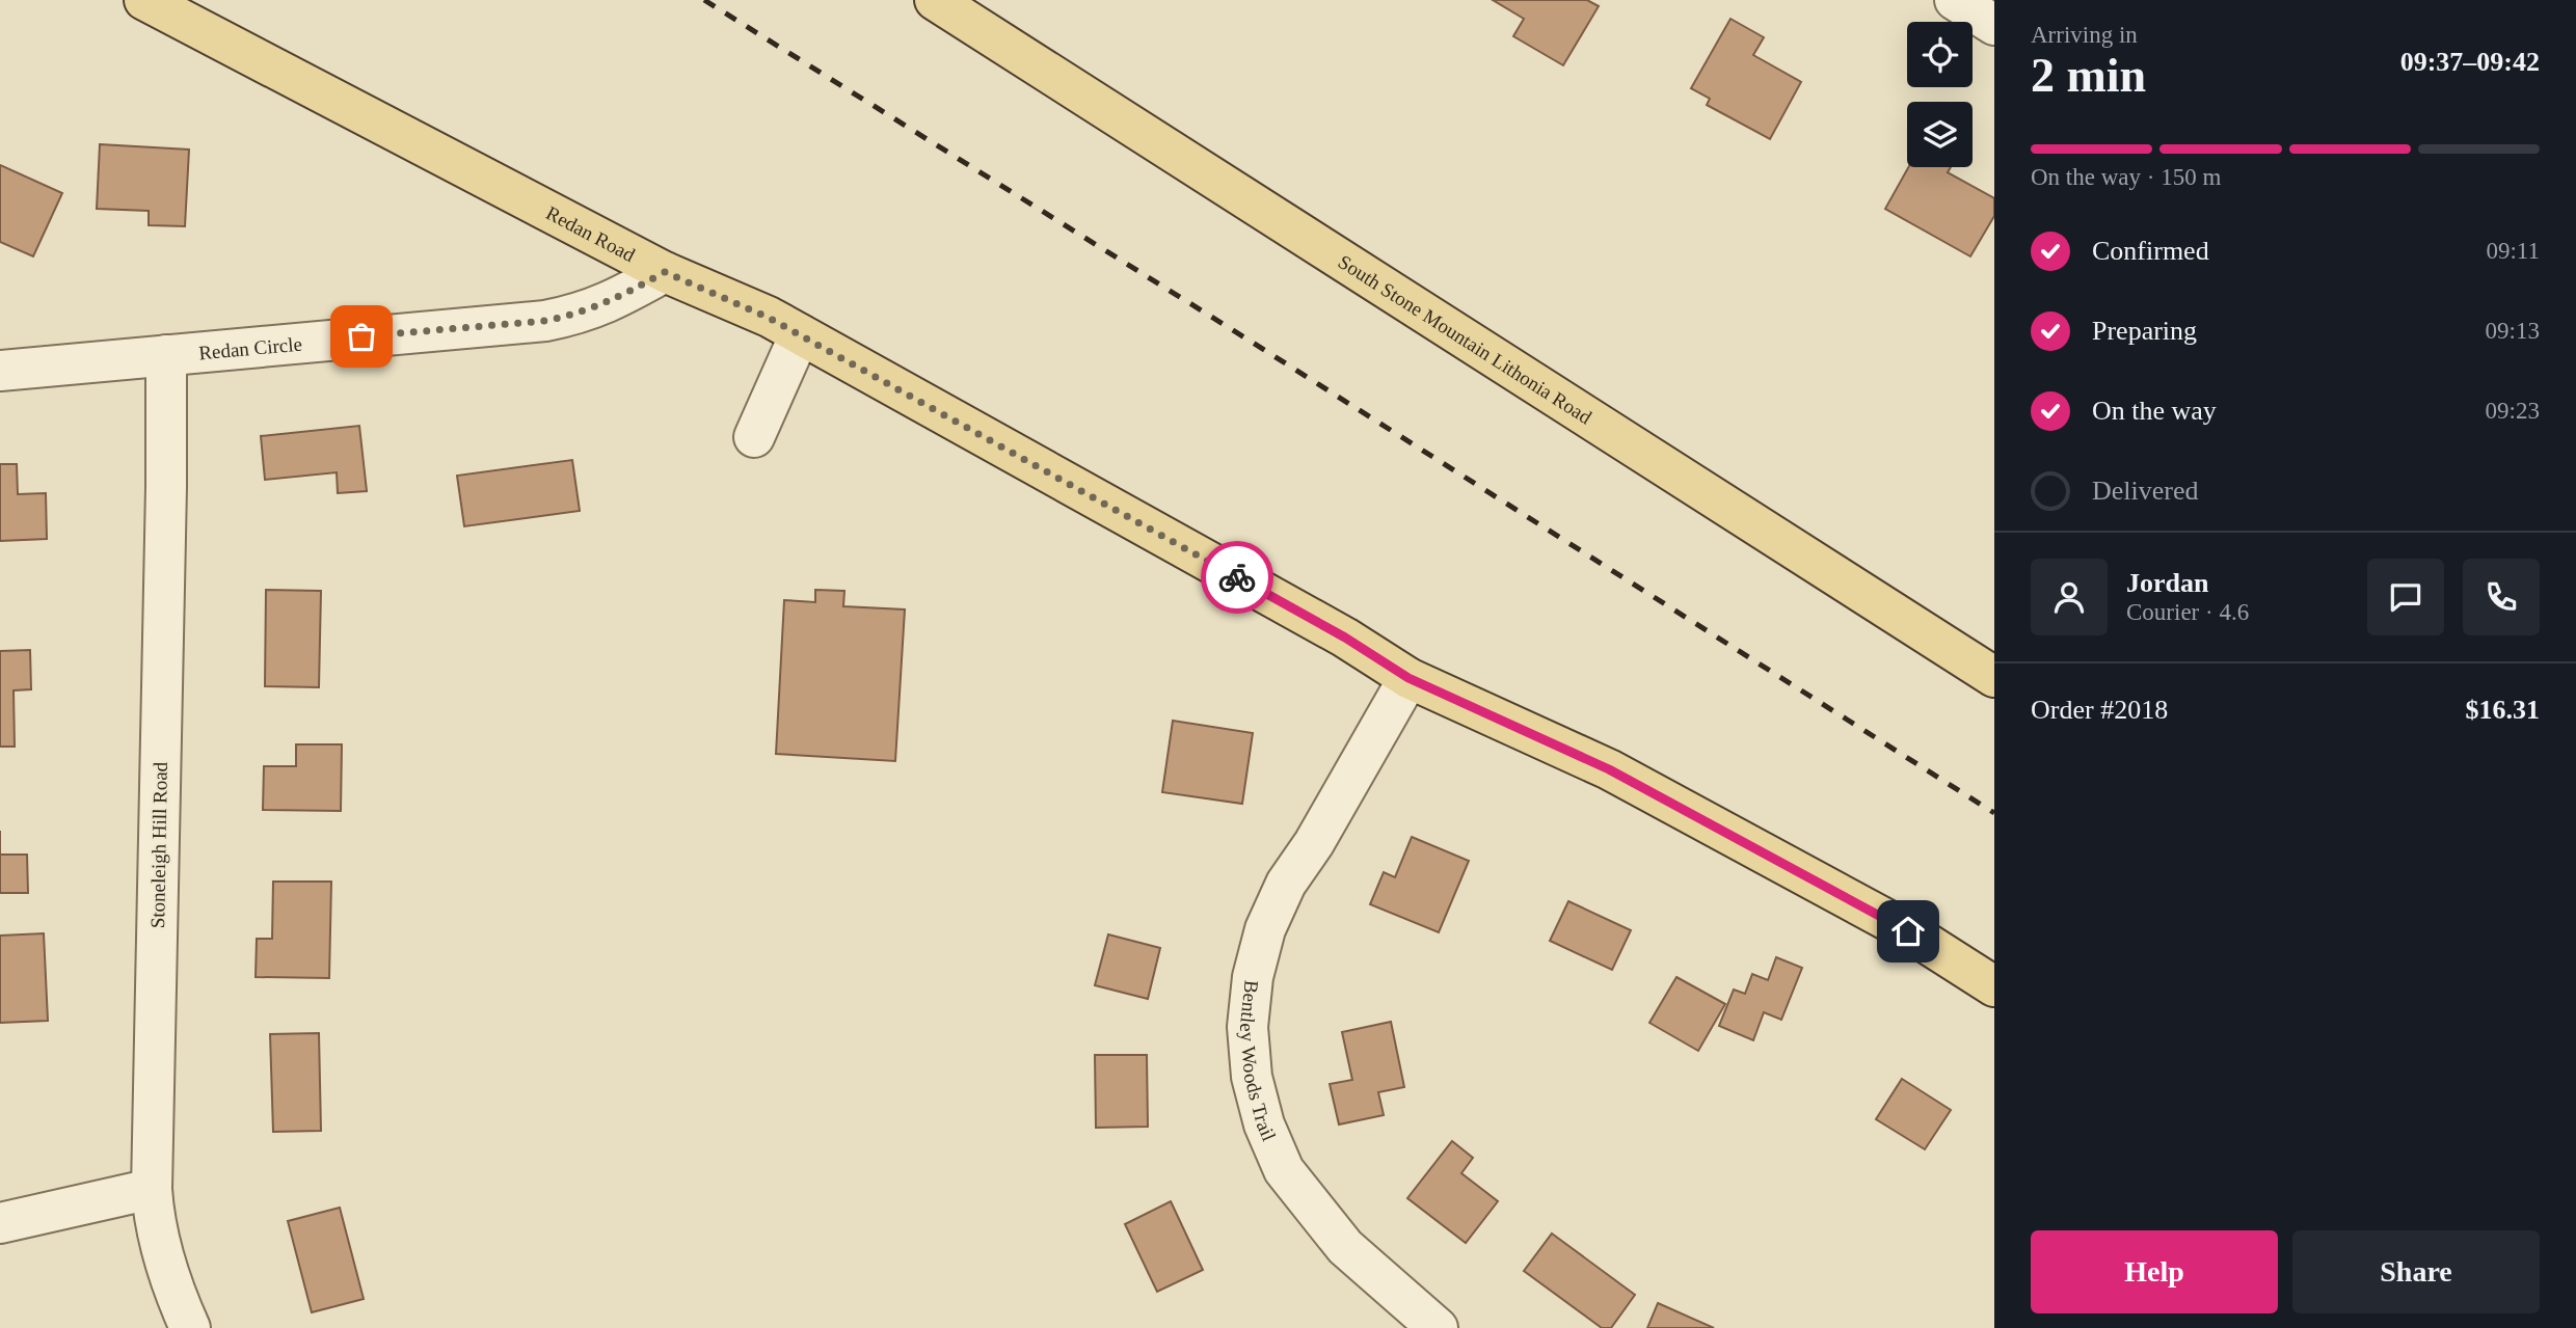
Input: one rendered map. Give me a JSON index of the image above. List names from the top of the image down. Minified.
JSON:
{"streets":{"main road":["Redan Road","South Stone Mountain Lithonia Road"],"street":["Redan Circle","Stoneleigh Hill Road","Bentley Woods Trail"]},"crossings":[["Redan Road","Redan Circle"],["Redan Road","Bentley Woods Trail"],["Redan Circle","Stoneleigh Hill Road"]],"page":{"heading":["2 min","Arriving in","09:37–09:42"],"panel":["Jordan","Courier · 4.6","Order #2018","$16.31"],"bar":"On the way · 150 m","list":[["Confirmed","09:11"],["Preparing","09:13"],["On the way","09:23"],"Delivered"],"buttons":["Help","Share"]}}
